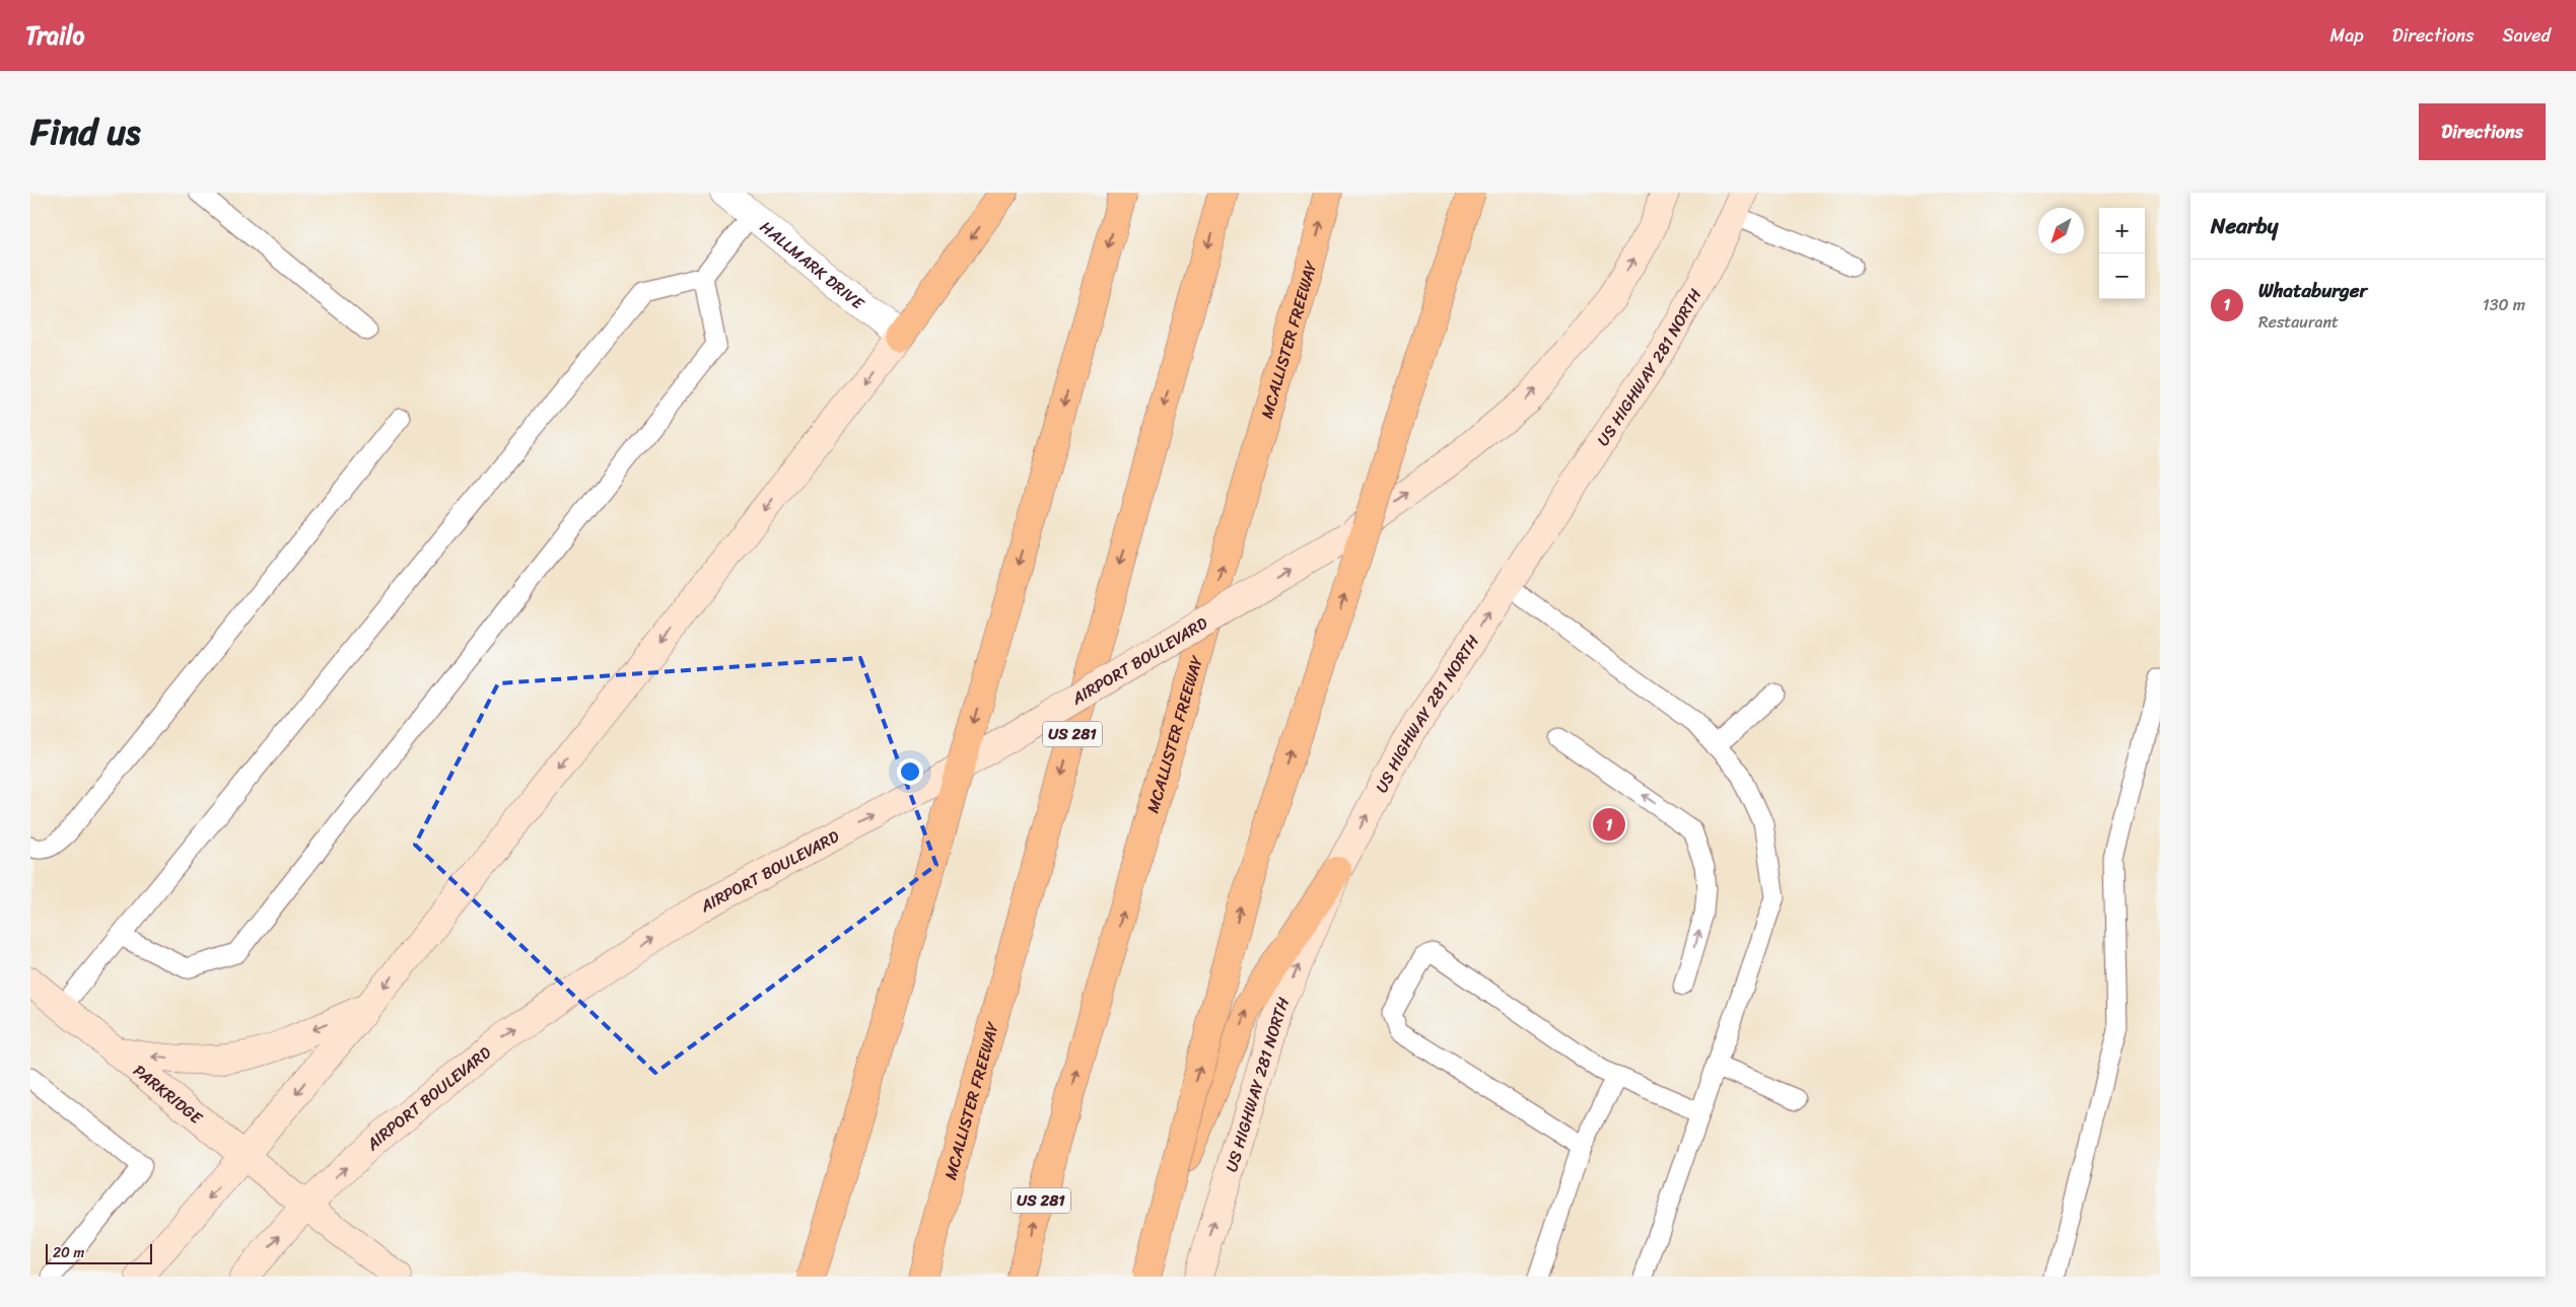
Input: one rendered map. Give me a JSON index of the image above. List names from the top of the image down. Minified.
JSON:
{"streets":{"highway":["MCALLISTER FREEWAY","US 281"],"main road":["US HIGHWAY 281 NORTH","AIRPORT BOULEVARD","PARKRIDGE"],"street":["HALLMARK DRIVE"]},"crossings":[["AIRPORT BOULEVARD","PARKRIDGE"]],"one_way":["US HIGHWAY 281 NORTH"],"scale_bar":"20 m","north":"bottom left","page":{"header":"Trailo","nav":["Map","Directions","Saved"],"title":"Find us","buttons":"Directions","heading":"Nearby","map_buttons":["+","−"],"list":[{"mark":"1","name":"Whataburger","note":"Restaurant","value":"130 m"}],"pins":"1","scale":"20 m"}}
